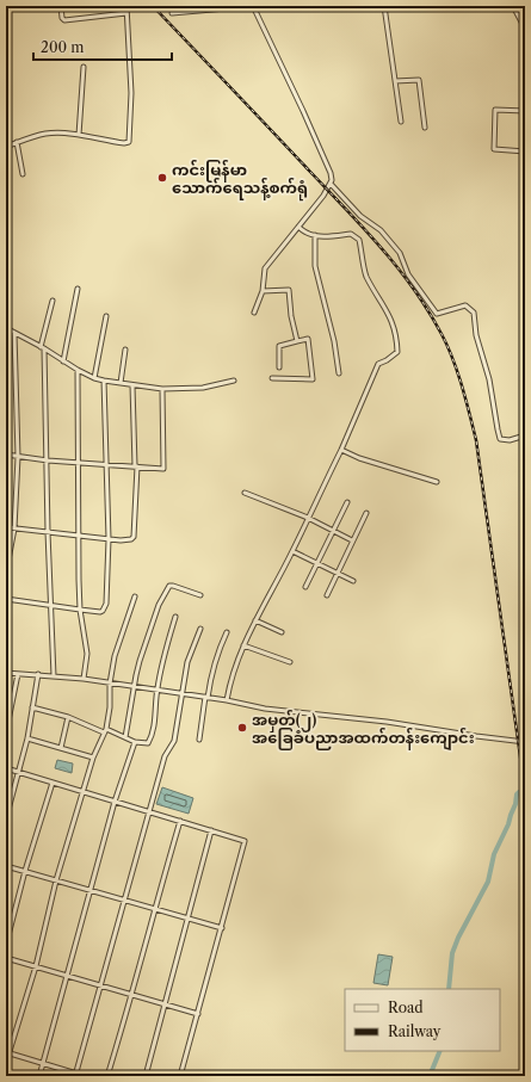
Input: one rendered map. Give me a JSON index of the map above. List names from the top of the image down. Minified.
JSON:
{"places":["ကင်းမြန်မာ သောက်ရေသန့်စက်ရုံ","အမှတ်(၂) အခြေခံပညာအထက်တန်းကျောင်း"],"legend":["Road","Railway"],"scale_bar":"200 m"}
